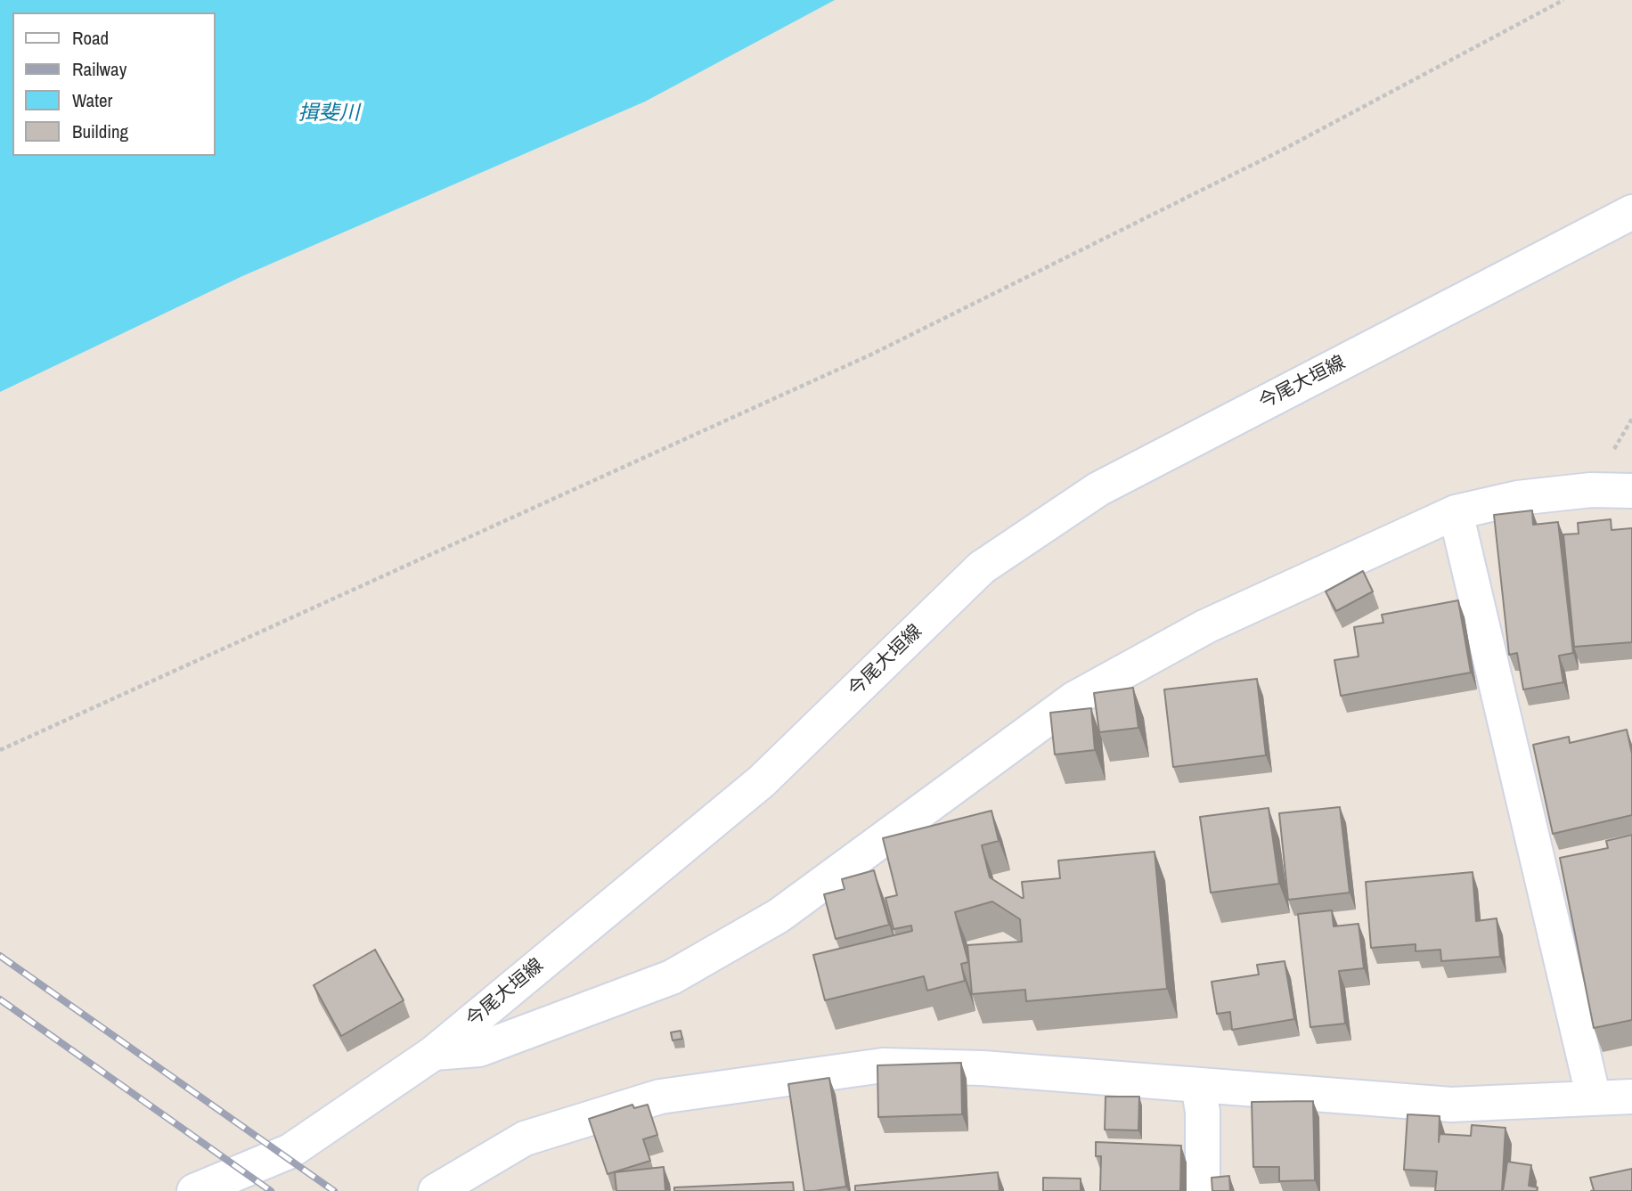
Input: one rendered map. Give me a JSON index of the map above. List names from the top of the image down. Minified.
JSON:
{"streets":{"street":["今尾大垣線"]},"water":["揖斐川"],"legend":["Road","Railway","Water","Building"]}
